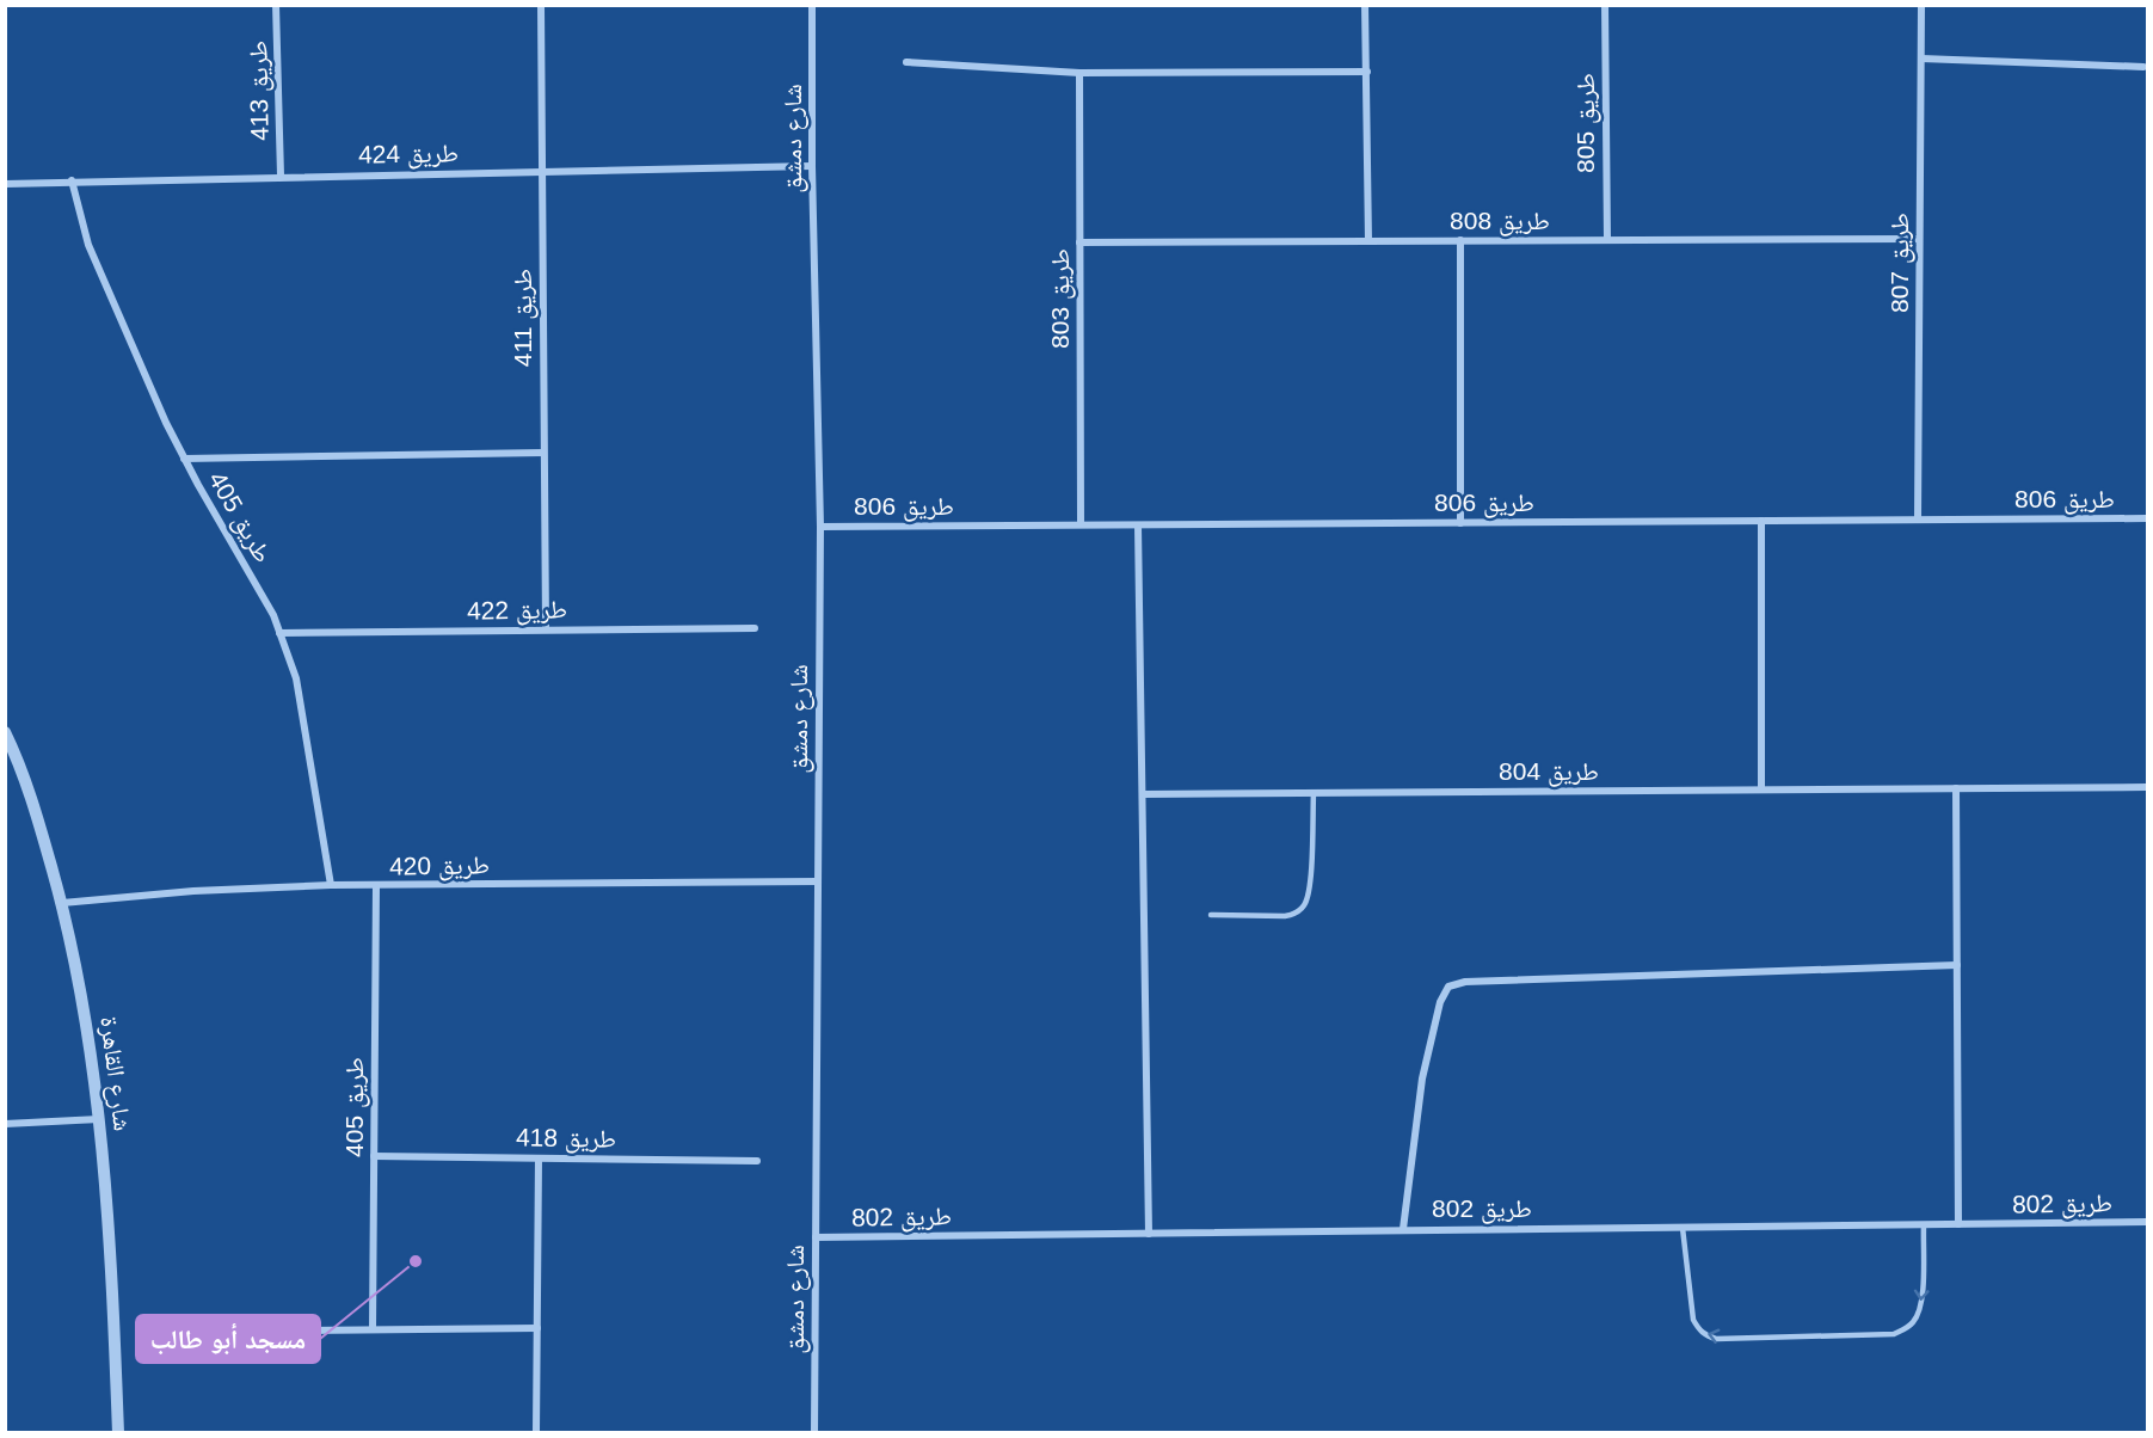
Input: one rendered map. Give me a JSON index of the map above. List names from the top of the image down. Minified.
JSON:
{"streets":{"street":["طريق 413","طريق 805","شارع دمشق","طريق 424","طريق 808","طريق 807","طريق 803","طريق 411","طريق 806","طريق 405","طريق 422","طريق 804","طريق 420","شارع القاهرة","طريق 418","طريق 802"]},"crossings":[["طريق 413","طريق 424"],["طريق 805","طريق 808"],["شارع دمشق","طريق 424"],["شارع دمشق","طريق 806"],["شارع دمشق","طريق 420"],["شارع دمشق","طريق 802"],["طريق 424","طريق 411"],["طريق 424","طريق 405"],["طريق 808","طريق 807"],["طريق 808","طريق 803"],["طريق 807","طريق 806"],["طريق 803","طريق 806"],["طريق 411","طريق 422"],["طريق 405","طريق 422"],["طريق 405","طريق 420"],["طريق 405","طريق 418"],["طريق 420","شارع القاهرة"]],"places":["مسجد أبو طالب"]}
